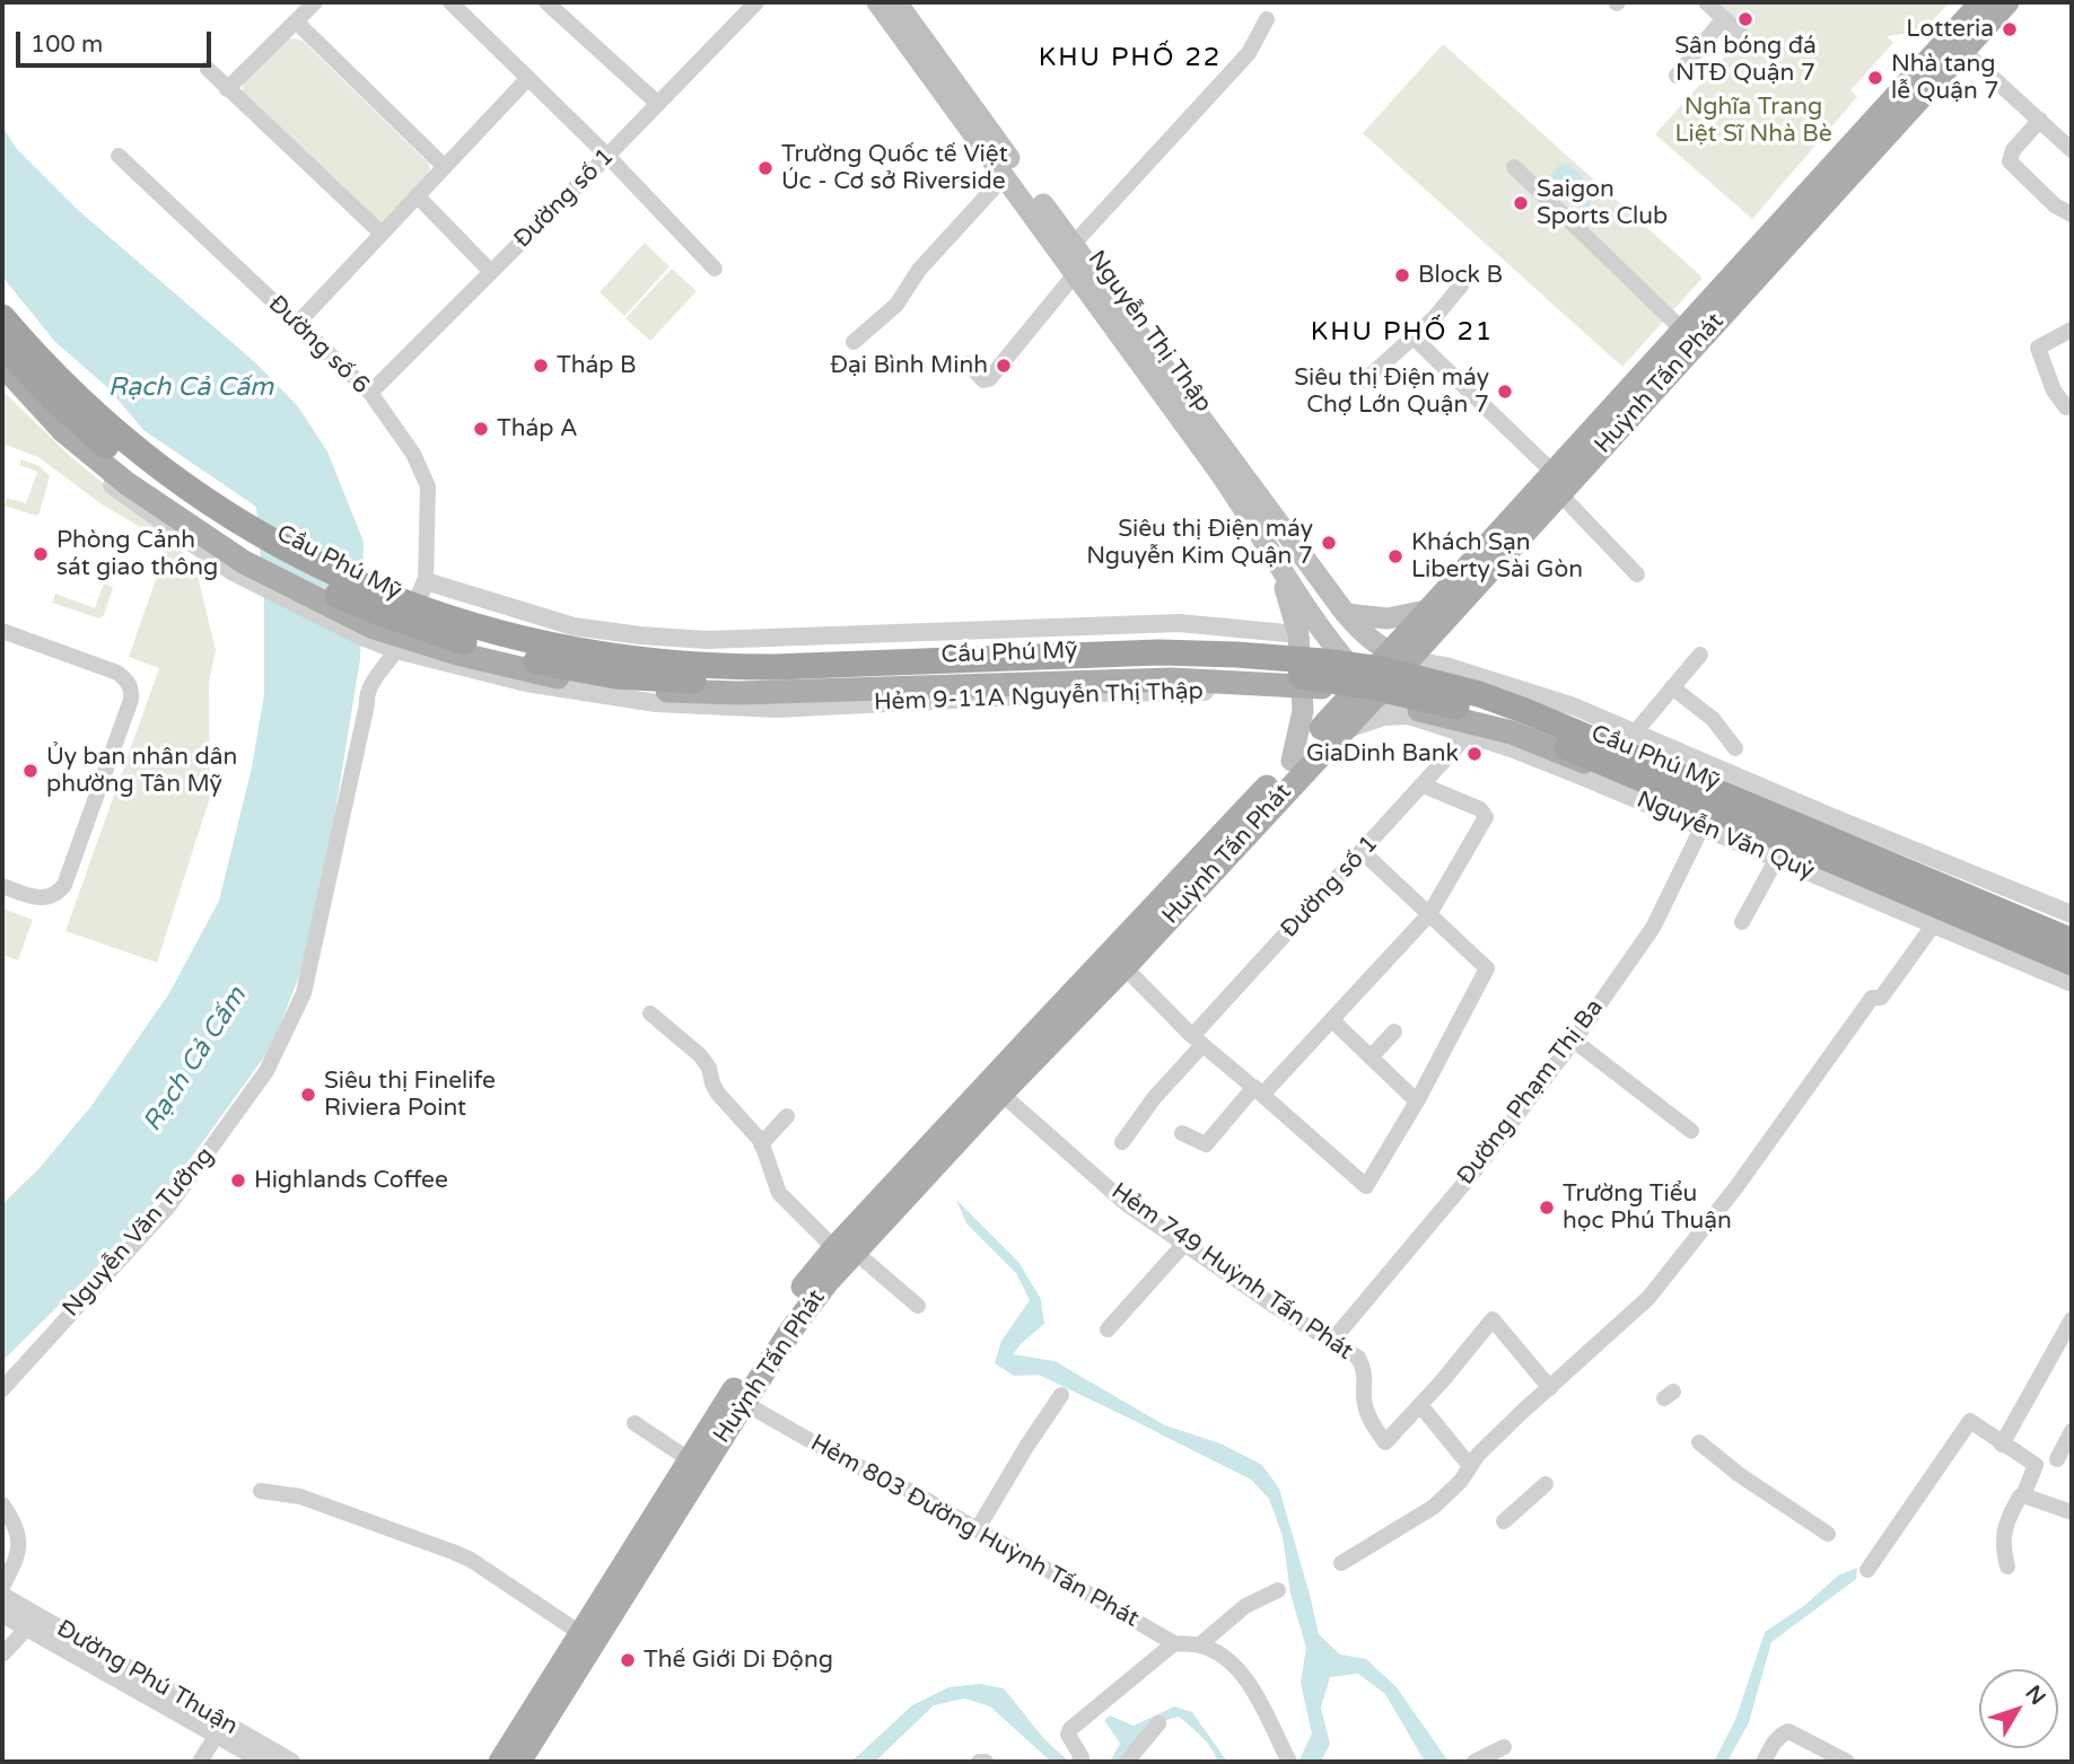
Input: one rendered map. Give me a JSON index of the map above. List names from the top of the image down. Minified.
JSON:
{"streets":{"highway":["Cầu Phú Mỹ"],"main road":["Nguyễn Thị Thập","Huỳnh Tấn Phát"],"street":["Đường số 1","Đường số 6","Hẻm 9-11A Nguyễn Thị Thập","Nguyễn Văn Quỳ","Đường Phạm Thị Ba","Nguyễn Văn Tưởng","Hẻm 749 Huỳnh Tấn Phát","Hẻm 803 Đường Huỳnh Tấn Phát","Đường Phú Thuận"]},"crossings":[["Đường số 1","Đường số 6"],["Đường số 1","Nguyễn Văn Quỳ"],["Nguyễn Thị Thập","Huỳnh Tấn Phát"],["Nguyễn Thị Thập","Nguyễn Văn Quỳ"],["Huỳnh Tấn Phát","Nguyễn Văn Quỳ"],["Huỳnh Tấn Phát","Hẻm 749 Huỳnh Tấn Phát"],["Huỳnh Tấn Phát","Hẻm 803 Đường Huỳnh Tấn Phát"],["Hẻm 9-11A Nguyễn Thị Thập","Nguyễn Văn Tưởng"],["Nguyễn Văn Quỳ","Đường Phạm Thị Ba"],["Đường Phạm Thị Ba","Hẻm 749 Huỳnh Tấn Phát"]],"districts":["KHU PHỐ 22","KHU PHỐ 21"],"water":["Rạch Cả Cấm"],"parks":["Nghĩa Trang Liệt Sĩ Nhà Bè"],"places":["Sân bóng đá NTĐ Quận 7","Lotteria","Nhà tang lễ Quận 7","Trường Quốc tế Việt Úc - Cơ sở Riverside","Saigon Sports Club","Block B","Tháp B","Đại Bình Minh","Siêu thị Điện máy Chợ Lớn Quận 7","Tháp A","Siêu thị Điện máy Nguyễn Kim Quận 7","Phòng Cảnh sát giao thông","Khách Sạn Liberty Sài Gòn","GiaDinh Bank","Ủy ban nhân dân phường Tân Mỹ","Siêu thị Finelife Riviera Point","Highlands Coffee","Trường Tiểu học Phú Thuận","Thế Giới Di Động"],"scale_bar":"100 m","north":"top right"}
